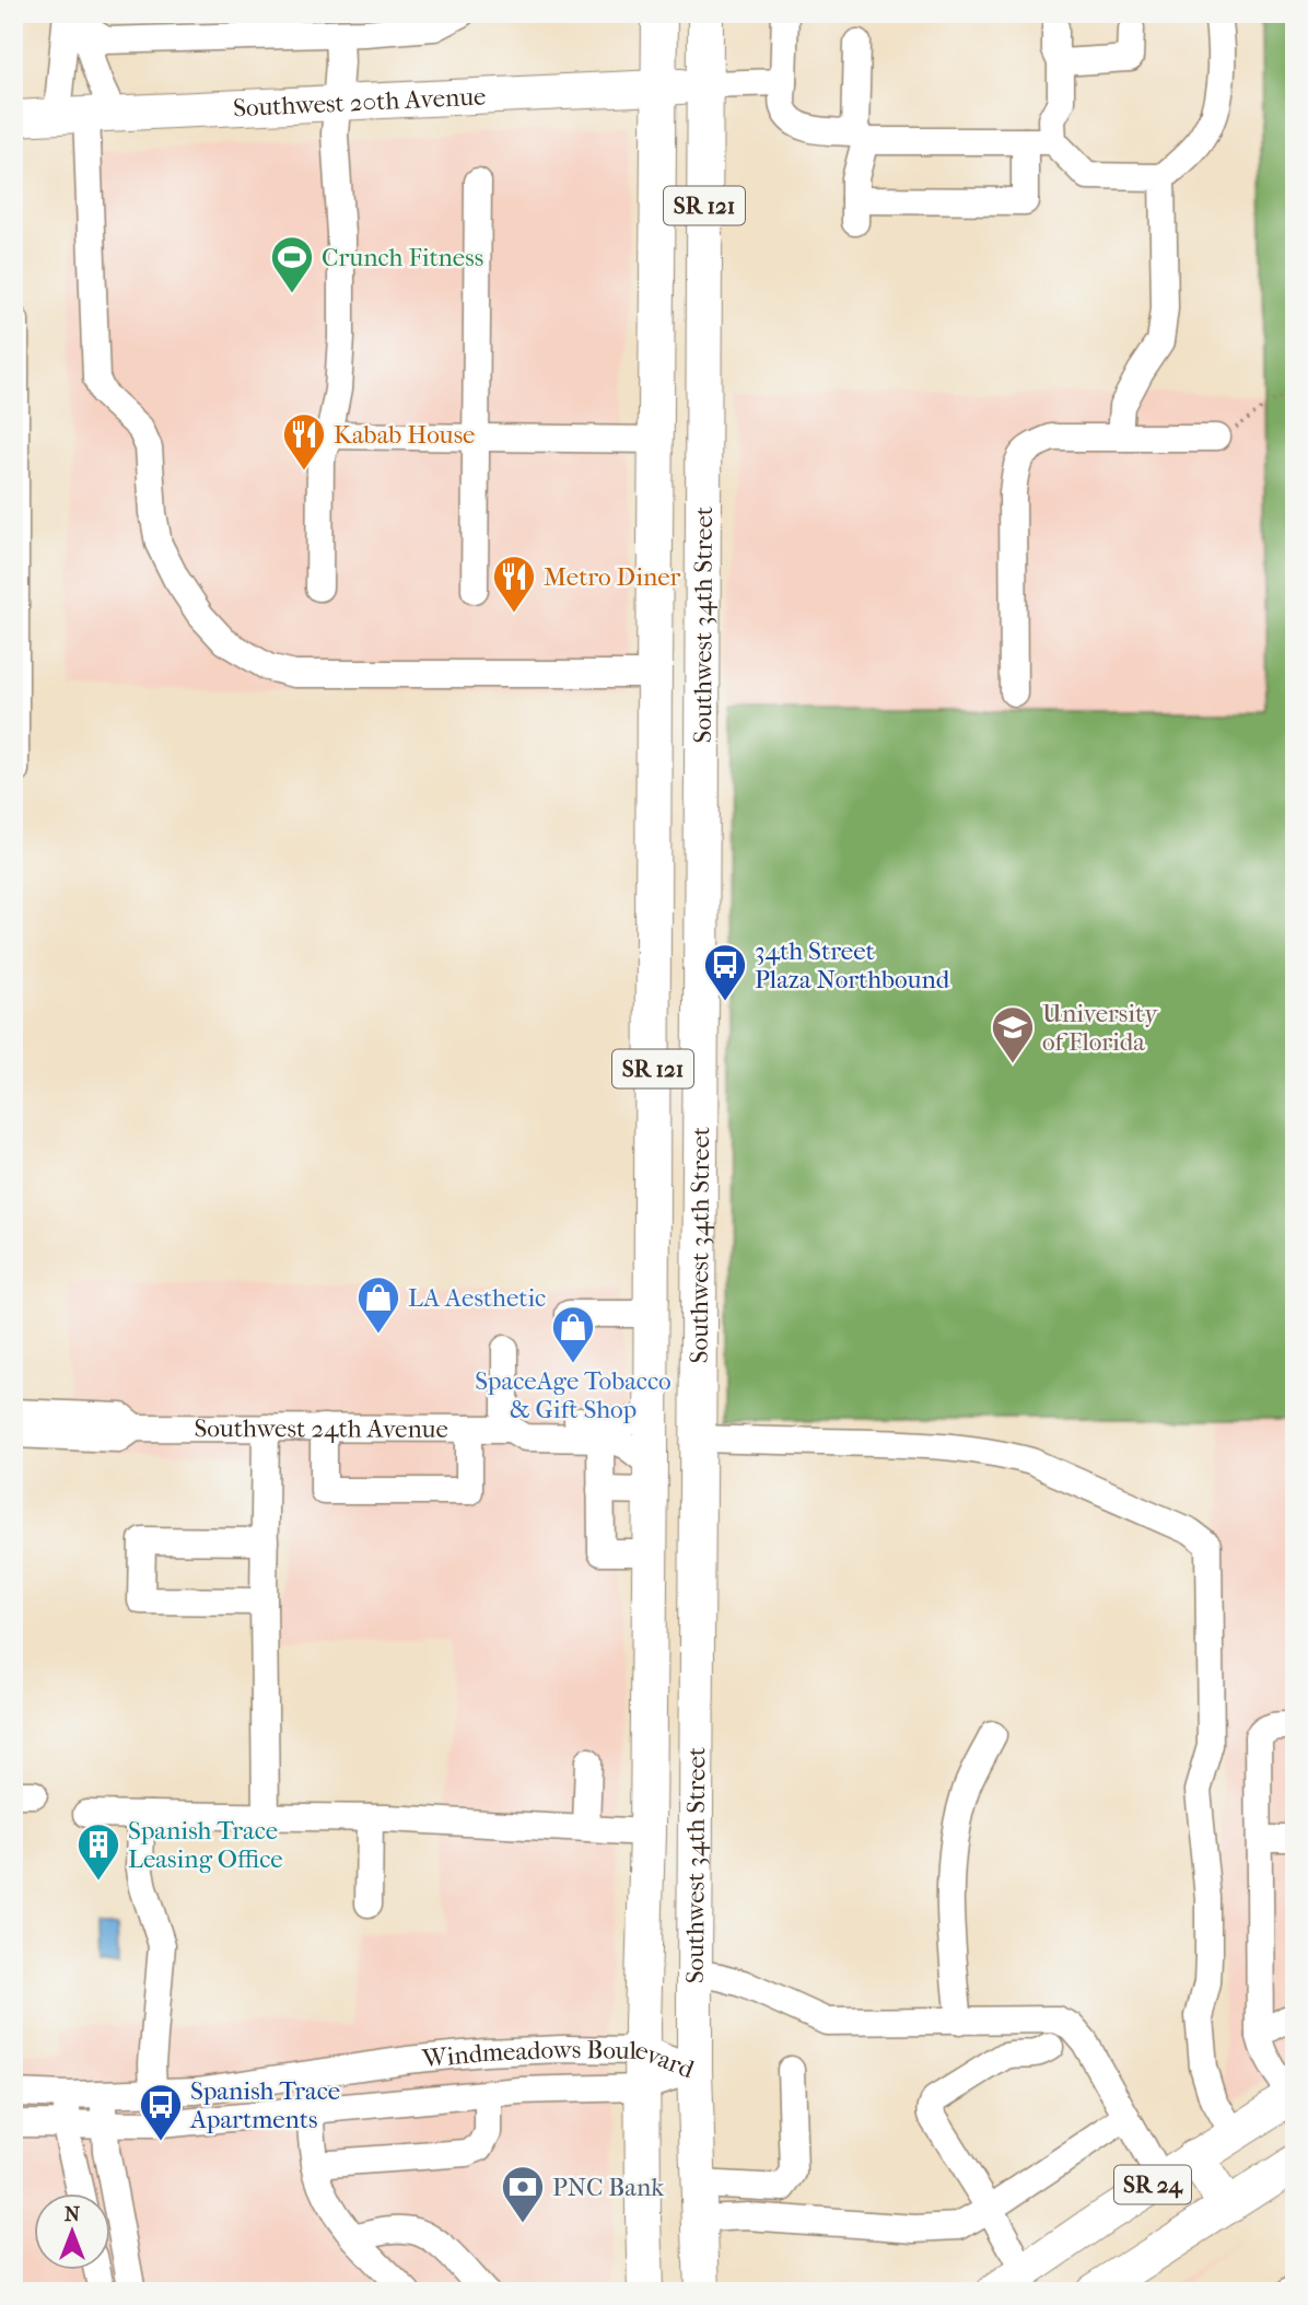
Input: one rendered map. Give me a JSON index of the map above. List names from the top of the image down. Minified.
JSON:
{"streets":{"main road":["Southwest 20th Avenue","SR 121","Southwest 34th Street","SR 24"],"street":["Southwest 24th Avenue","Windmeadows Boulevard"]},"crossings":[["Southwest 20th Avenue","Southwest 34th Street"],["Southwest 34th Street","Southwest 24th Avenue"],["Southwest 34th Street","Windmeadows Boulevard"]],"places":{"sports":["Crunch Fitness"],"restaurant":["Kabab House","Metro Diner"],"bus stop":["34th Street Plaza Northbound","Spanish Trace Apartments"],"school or university":["University of Florida"],"shop":["LA Aesthetic","SpaceAge Tobacco & Gift Shop"],"building":["Spanish Trace Leasing Office"],"bank":["PNC Bank"]},"north":"top"}
